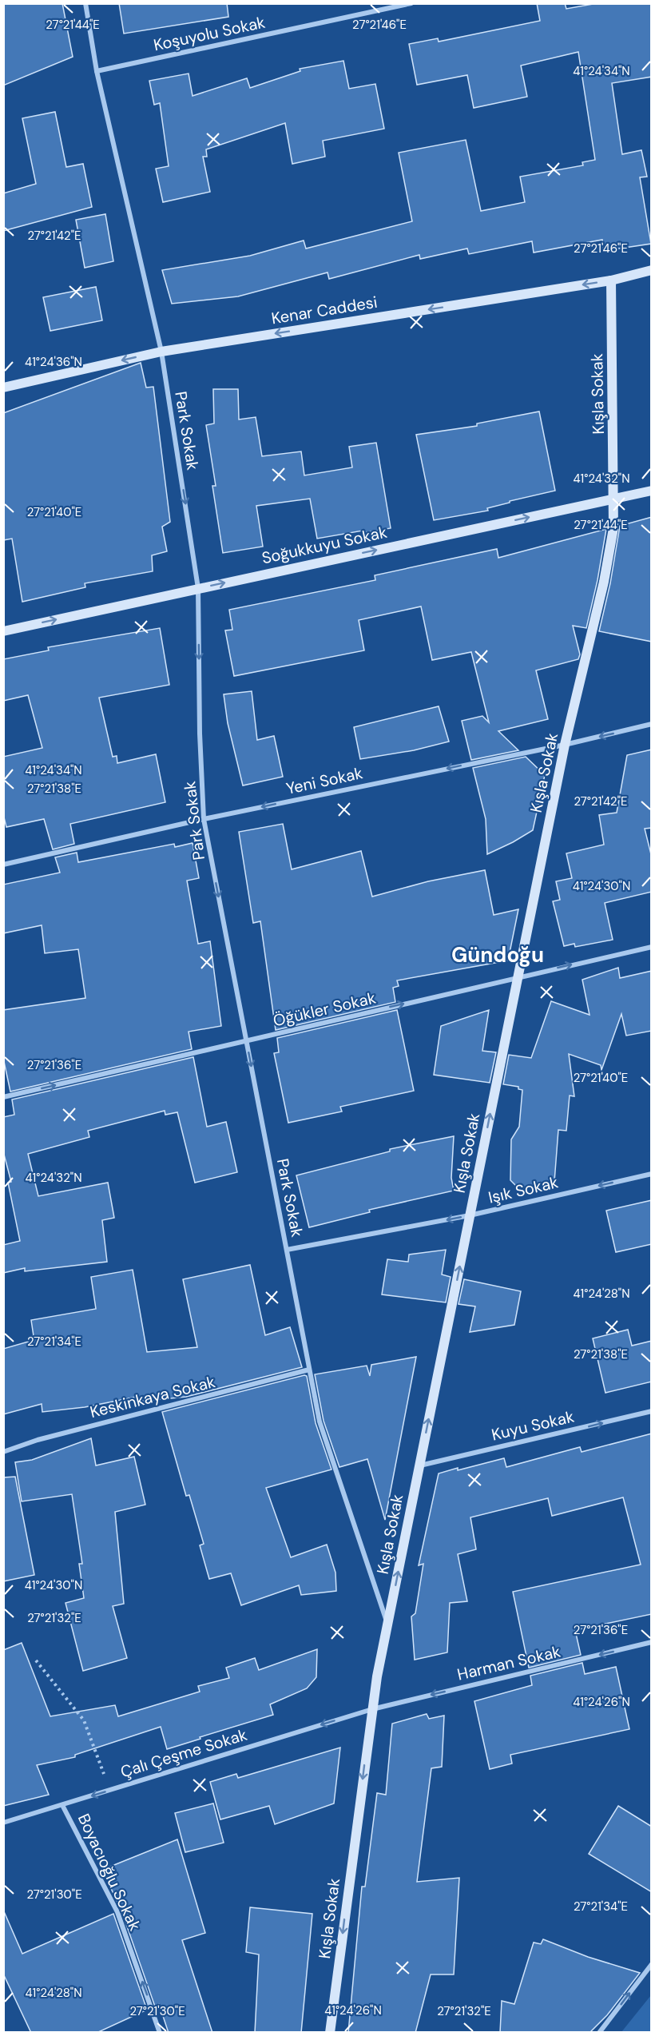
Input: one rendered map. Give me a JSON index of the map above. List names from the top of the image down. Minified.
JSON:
{"streets":{"street":["Koşuyolu Sokak","Kenar Caddesi","Kışla Sokak","Park Sokak","Soğukkuyu Sokak","Yeni Sokak","Öğükler Sokak","Işık Sokak","Keskinkaya Sokak","Kuyu Sokak","Harman Sokak","Çalı Çeşme Sokak","Boyacıoğlu Sokak"]},"crossings":[["Koşuyolu Sokak","Park Sokak"],["Kenar Caddesi","Kışla Sokak"],["Kenar Caddesi","Park Sokak"],["Kışla Sokak","Park Sokak"],["Kışla Sokak","Soğukkuyu Sokak"],["Kışla Sokak","Yeni Sokak"],["Kışla Sokak","Öğükler Sokak"],["Kışla Sokak","Işık Sokak"],["Kışla Sokak","Kuyu Sokak"],["Kışla Sokak","Harman Sokak"],["Kışla Sokak","Çalı Çeşme Sokak"],["Park Sokak","Soğukkuyu Sokak"],["Park Sokak","Yeni Sokak"],["Park Sokak","Öğükler Sokak"],["Park Sokak","Işık Sokak"],["Park Sokak","Keskinkaya Sokak"],["Harman Sokak","Çalı Çeşme Sokak"],["Çalı Çeşme Sokak","Boyacıoğlu Sokak"]],"one_way":["Kenar Caddesi","Park Sokak","Soğukkuyu Sokak","Yeni Sokak","Öğükler Sokak","Işık Sokak","Kuyu Sokak","Harman Sokak","Çalı Çeşme Sokak","Boyacıoğlu Sokak"],"districts":["Gündoğu"],"coordinates":["27°21'44\"E","27°21'46\"E","41°24'34\"N","27°21'42\"E","41°24'36\"N","41°24'32\"N","27°21'40\"E","27°21'38\"E","41°24'30\"N","27°21'36\"E","41°24'28\"N","27°21'34\"E","27°21'32\"E","41°24'26\"N","27°21'30\"E"]}
